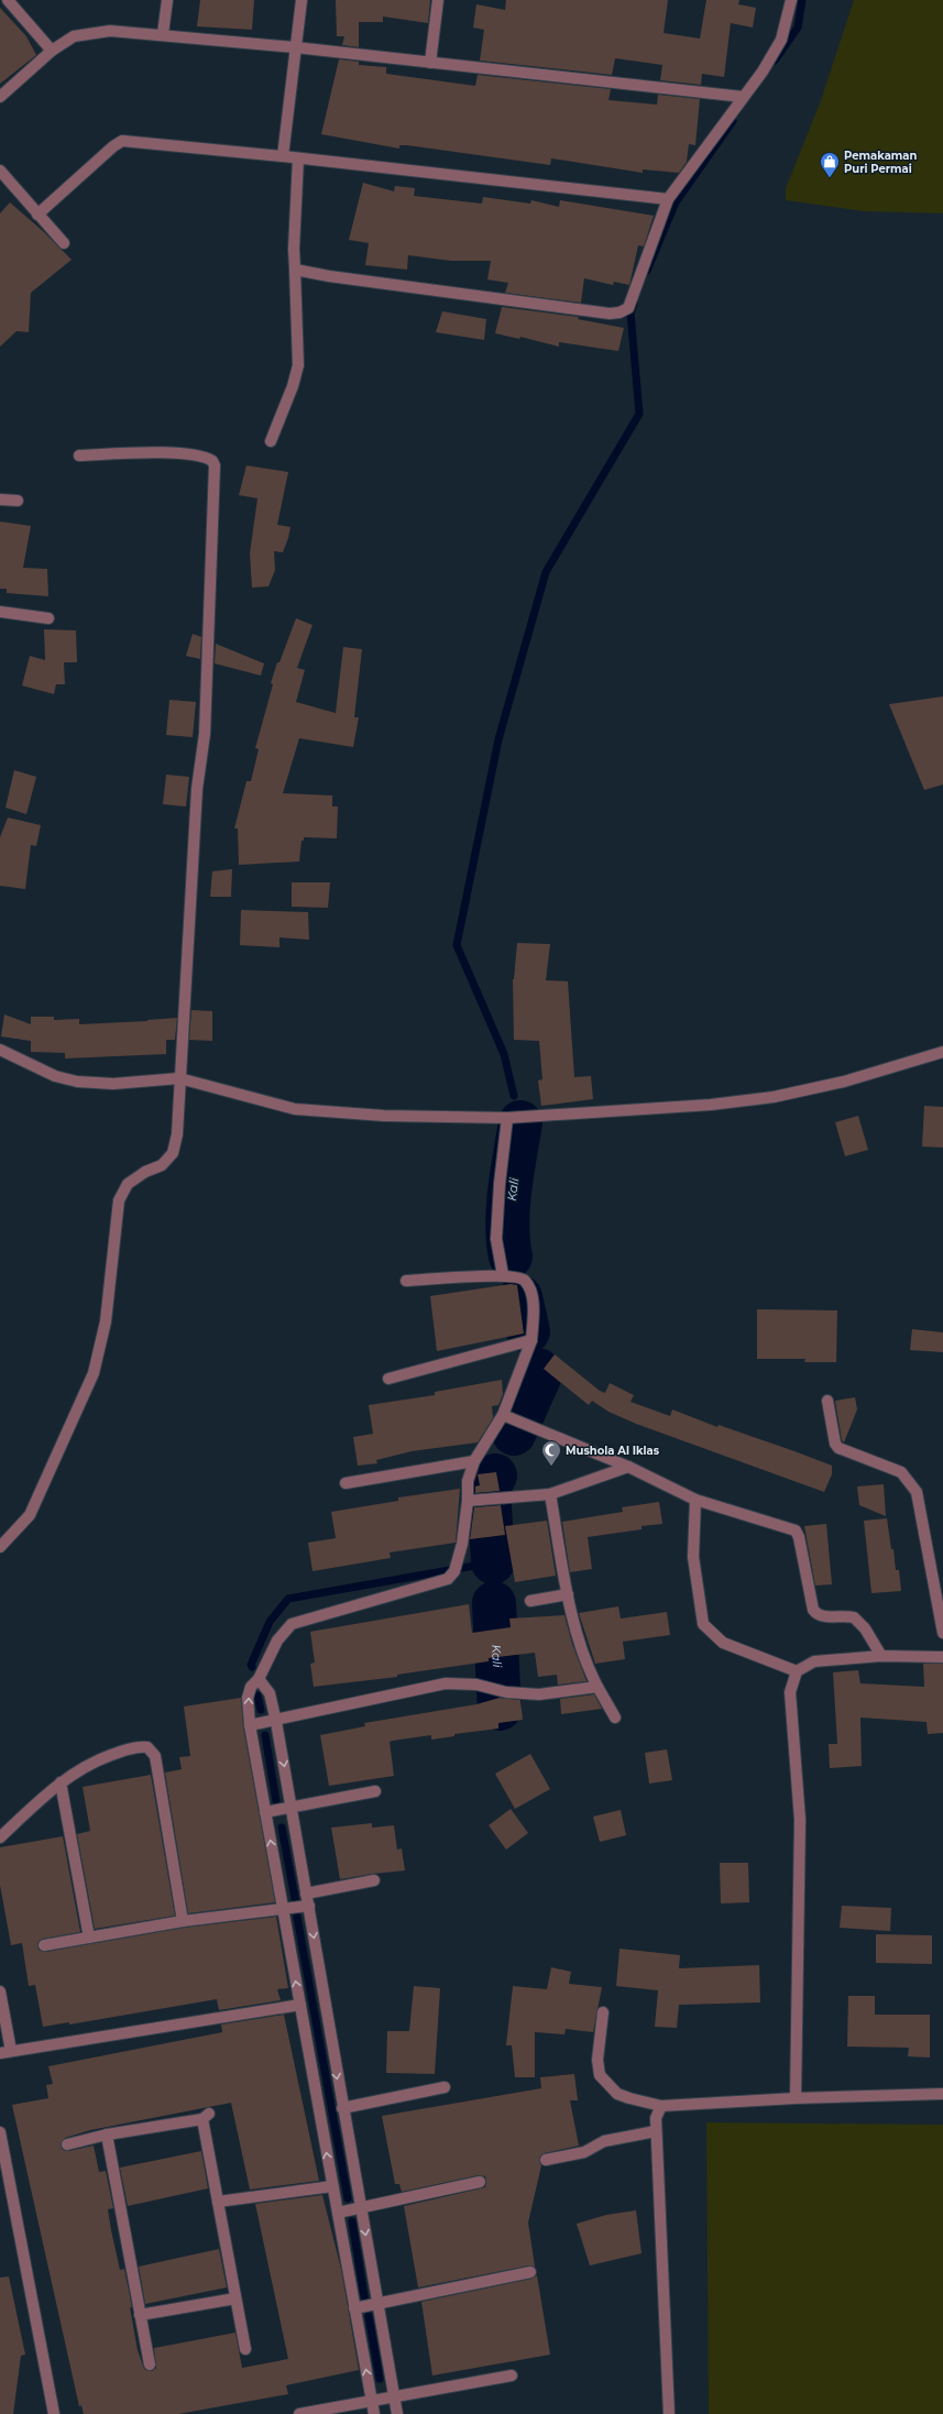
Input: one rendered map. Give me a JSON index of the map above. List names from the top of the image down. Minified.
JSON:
{"water":["Kali"],"places":{"shop":["Pemakaman Puri Permai"],"mosque":["Mushola Al Iklas"]}}
